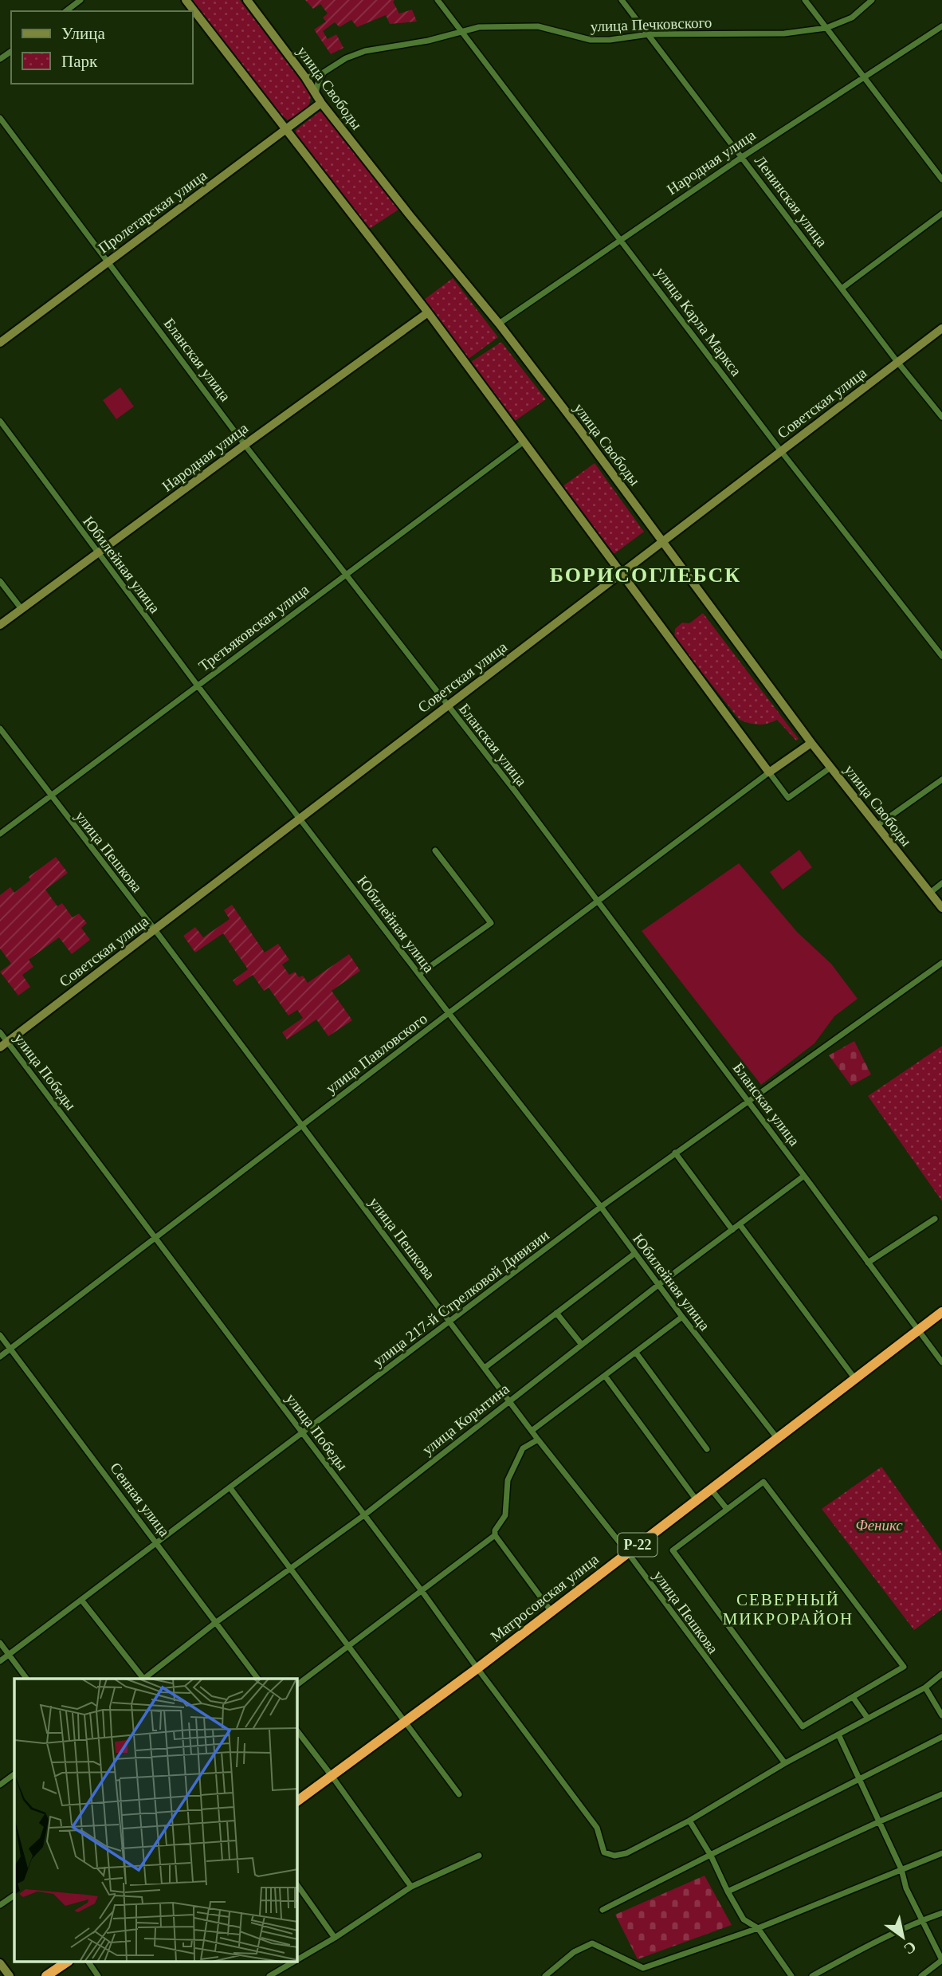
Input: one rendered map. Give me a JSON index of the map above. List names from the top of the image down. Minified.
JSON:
{"streets":{"highway":["Р-22","Матросовская улица"],"main road":["улица Свободы","Народная улица","Пролетарская улица","Советская улица"],"street":["улица Печковского","Ленинская улица","улица Карла Маркса","Бланская улица","Юбилейная улица","Третьяковская улица","улица Пешкова","улица Павловского","улица Победы","улица 217-й Стрелковой Дивизии","улица Корытина","Сенная улица"]},"crossings":[["улица Печковского","улица Свободы"],["улица Печковского","Ленинская улица"],["улица Печковского","улица Карла Маркса"],["улица Свободы","Народная улица"],["улица Свободы","Пролетарская улица"],["улица Свободы","Советская улица"],["Народная улица","Ленинская улица"],["Народная улица","улица Карла Маркса"],["Народная улица","Бланская улица"],["Народная улица","Юбилейная улица"],["Ленинская улица","Советская улица"],["Пролетарская улица","Бланская улица"],["улица Карла Маркса","Советская улица"],["Бланская улица","Советская улица"],["Бланская улица","Третьяковская улица"],["Бланская улица","улица Павловского"],["Бланская улица","улица 217-й Стрелковой Дивизии"],["Бланская улица","улица Корытина"],["Бланская улица","Матросовская улица"],["Советская улица","Юбилейная улица"],["Советская улица","улица Пешкова"],["Советская улица","улица Победы"],["Юбилейная улица","Третьяковская улица"],["Юбилейная улица","улица Павловского"],["Юбилейная улица","улица 217-й Стрелковой Дивизии"],["Юбилейная улица","улица Корытина"],["Юбилейная улица","Матросовская улица"],["Третьяковская улица","улица Пешкова"],["улица Пешкова","улица Павловского"],["улица Пешкова","улица 217-й Стрелковой Дивизии"],["улица Пешкова","улица Корытина"],["улица Пешкова","Матросовская улица"],["улица Павловского","улица Победы"],["улица Павловского","Сенная улица"],["улица Победы","улица 217-й Стрелковой Дивизии"],["улица Победы","улица Корытина"],["улица Победы","Матросовская улица"],["улица 217-й Стрелковой Дивизии","Сенная улица"],["улица Корытина","Сенная улица"]],"districts":["БОРИСОГЛЕБСК","СЕВЕРНЫЙ МИКРОРАЙОН"],"parks":["Феникс"],"legend":["Улица","Парк"],"north":"bottom right"}
